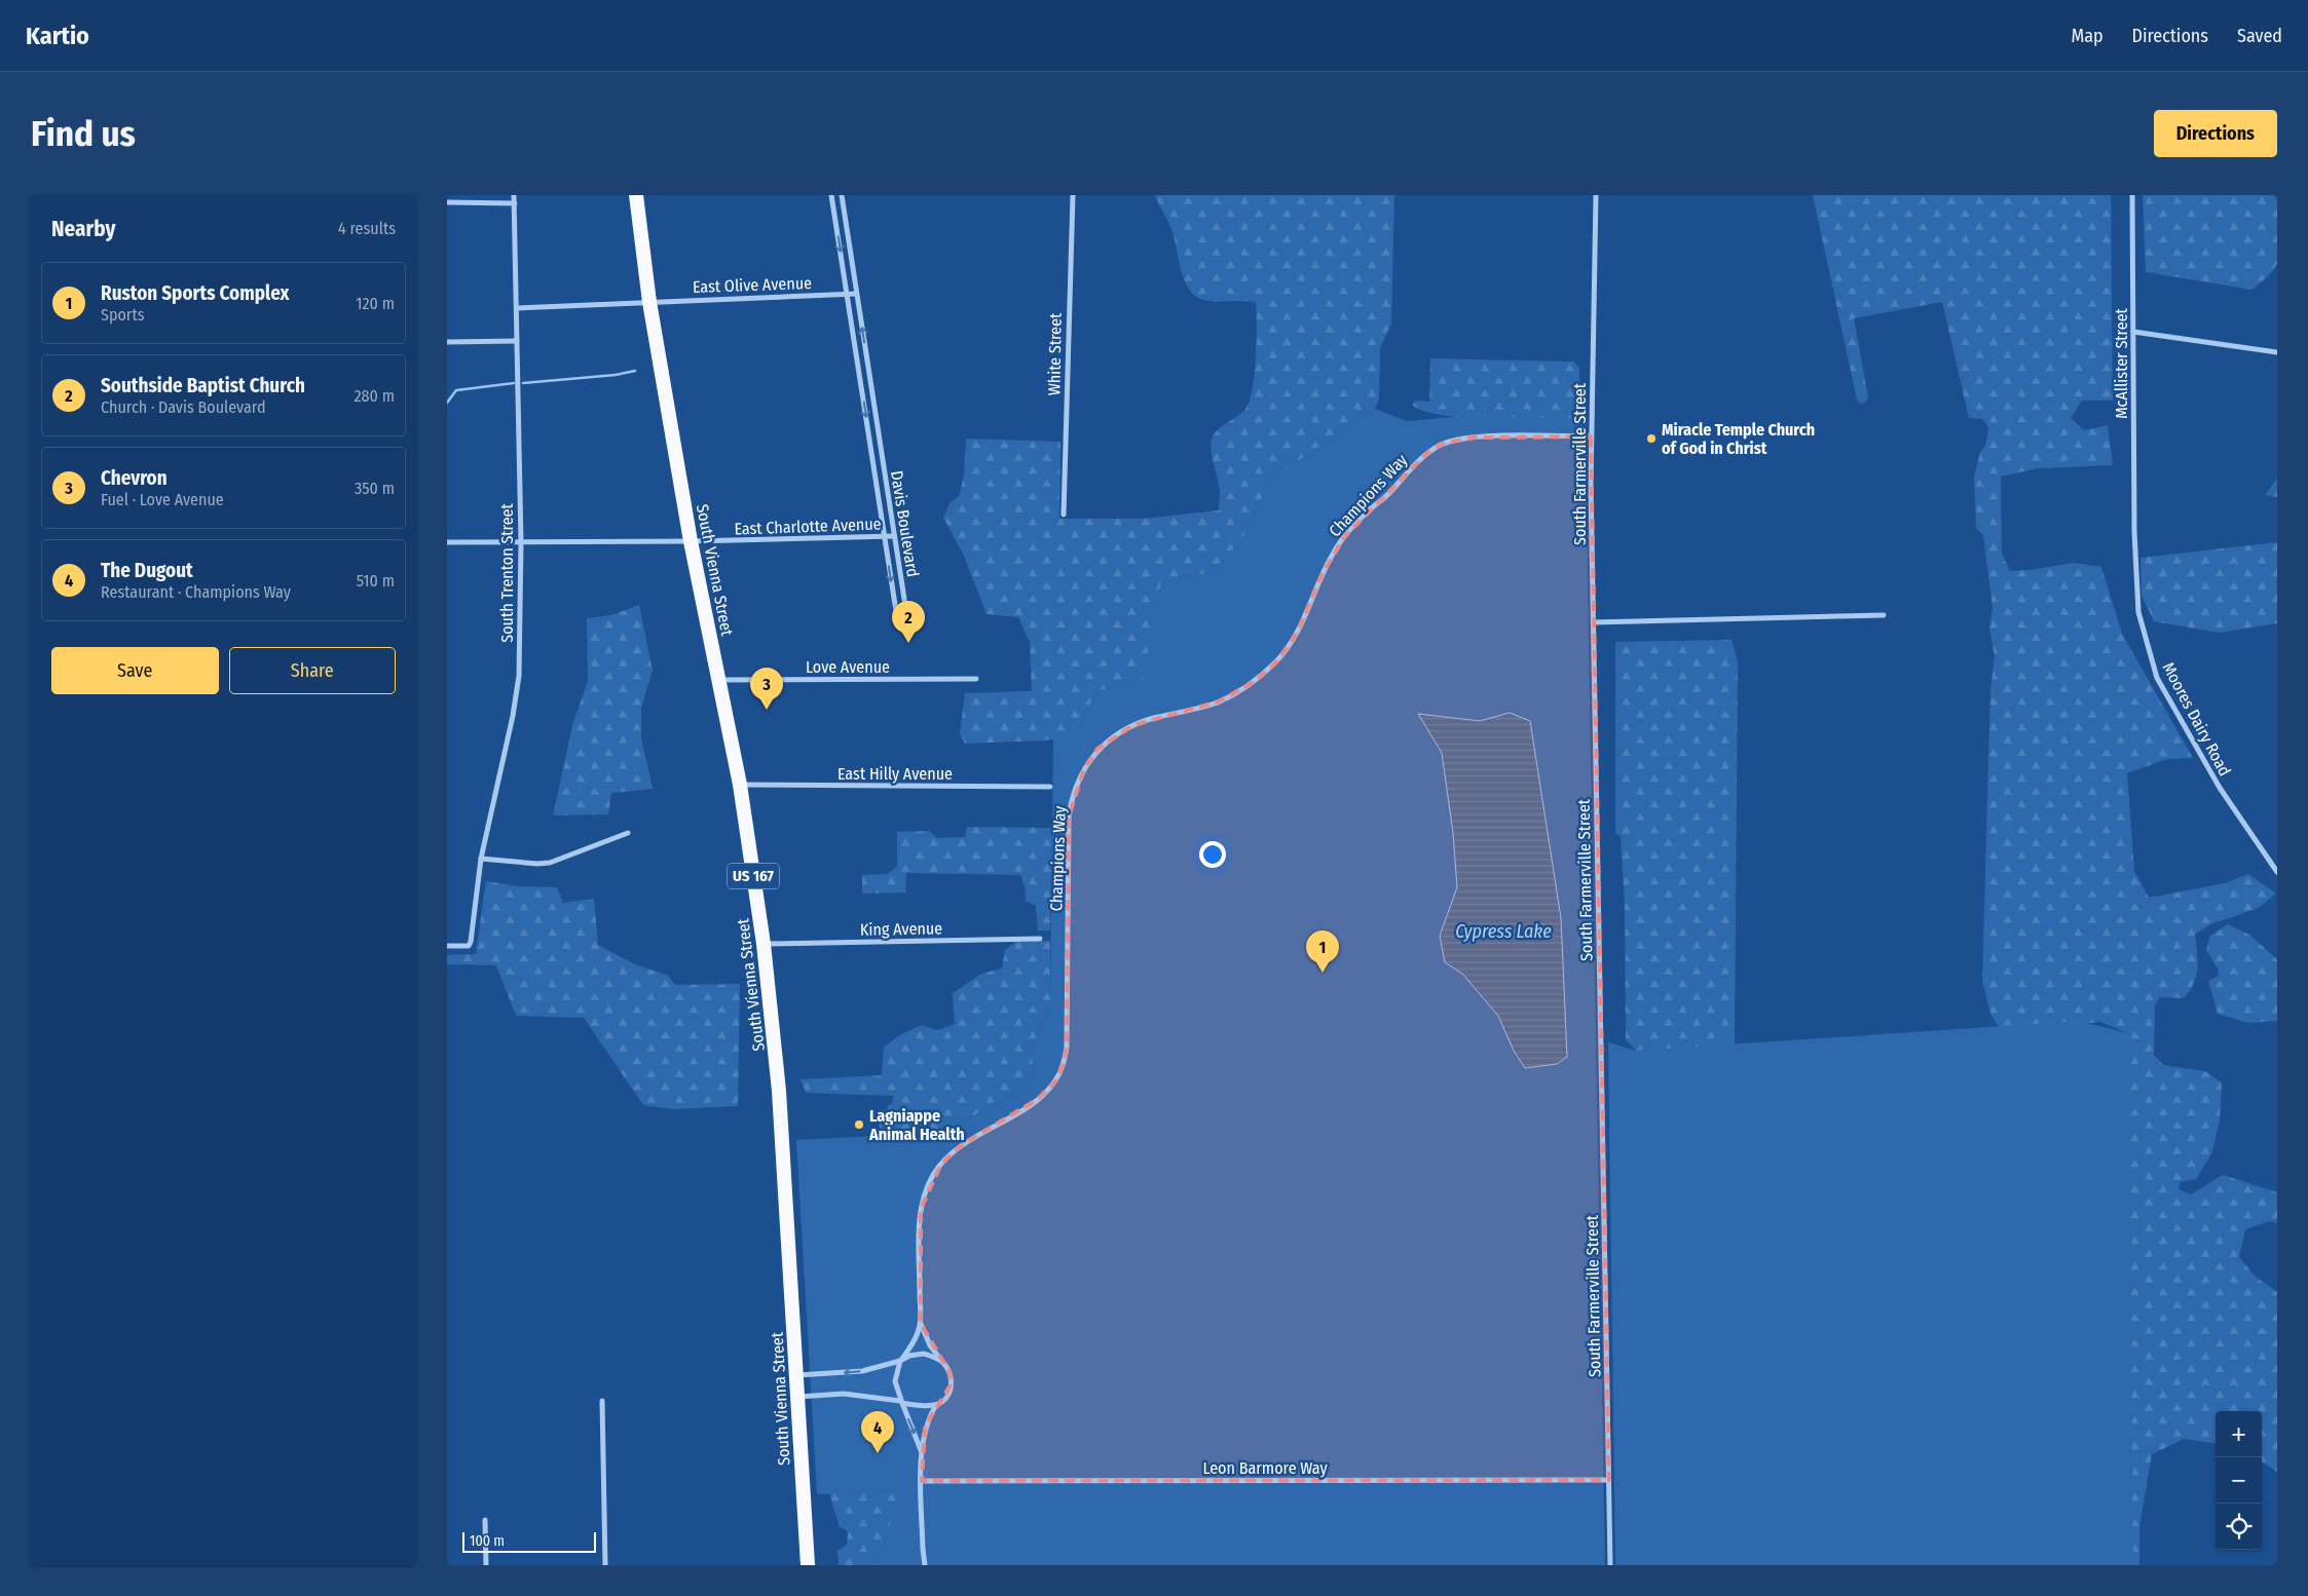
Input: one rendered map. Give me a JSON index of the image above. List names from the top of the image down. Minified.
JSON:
{"streets":{"highway":["South Vienna Street","US 167"],"street":["East Olive Avenue","White Street","McAllister Street","South Farmerville Street","Champions Way","Davis Boulevard","East Charlotte Avenue","South Trenton Street","Love Avenue","Moores Dairy Road","East Hilly Avenue","King Avenue","Leon Barmore Way"]},"crossings":[["East Olive Avenue","Davis Boulevard"],["East Olive Avenue","South Vienna Street"],["East Olive Avenue","South Trenton Street"],["McAllister Street","Moores Dairy Road"],["South Farmerville Street","Champions Way"],["South Farmerville Street","Leon Barmore Way"],["Champions Way","Leon Barmore Way"],["Davis Boulevard","East Charlotte Avenue"],["East Charlotte Avenue","South Vienna Street"],["East Charlotte Avenue","South Trenton Street"],["South Vienna Street","Love Avenue"],["South Vienna Street","East Hilly Avenue"],["South Vienna Street","King Avenue"]],"water":["Cypress Lake"],"places":["Miracle Temple Church of God in Christ","Lagniappe Animal Health"],"scale_bar":"100 m","page":{"header":"Kartio","nav":["Map","Directions","Saved"],"buttons":["Directions",["Save","Share"]],"title":"Find us","heading":["Nearby","4 results"],"list":[{"mark":"1","name":"Ruston Sports Complex","note":"Sports","value":"120 m"},{"mark":"2","name":"Southside Baptist Church","note":"Church · Davis Boulevard","value":"280 m"},{"mark":"3","name":"Chevron","note":"Fuel · Love Avenue","value":"350 m"},{"mark":"4","name":"The Dugout","note":"Restaurant · Champions Way","value":"510 m"}],"pins":["2","3","1","4"],"map_buttons":["+","−"],"scale":"100 m"}}
